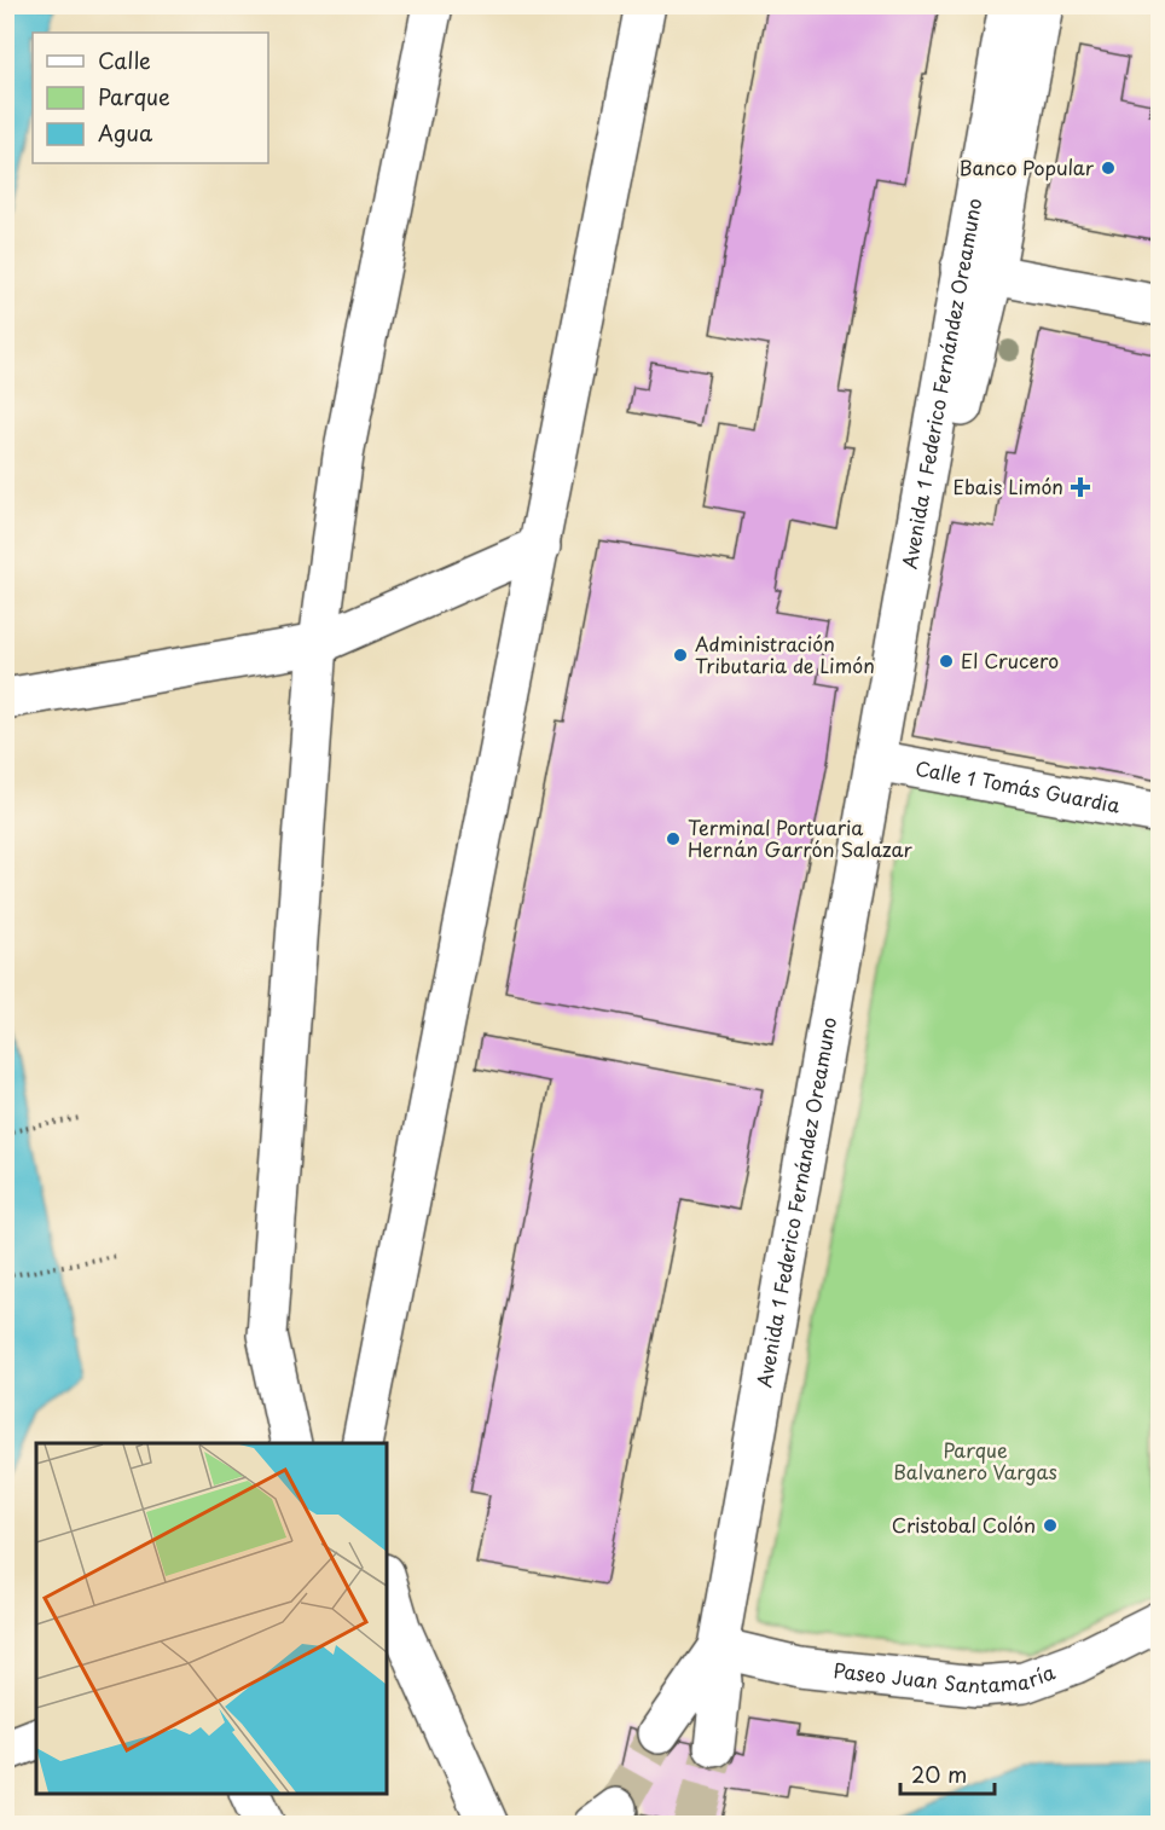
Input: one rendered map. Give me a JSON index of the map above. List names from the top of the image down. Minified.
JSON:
{"streets":{"main road":["Avenida 1 Federico Fernández Oreamuno","Calle 1 Tomás Guardia","Paseo Juan Santamaría"]},"crossings":[["Avenida 1 Federico Fernández Oreamuno","Calle 1 Tomás Guardia"],["Avenida 1 Federico Fernández Oreamuno","Paseo Juan Santamaría"]],"parks":["Parque Balvanero Vargas"],"places":{"other":["Banco Popular","Administración Tributaria de Limón","El Crucero","Terminal Portuaria Hernán Garrón Salazar","Cristobal Colón"],"health":["Ebais Limón"]},"legend":["Calle","Parque","Agua"],"scale_bar":"20 m"}
